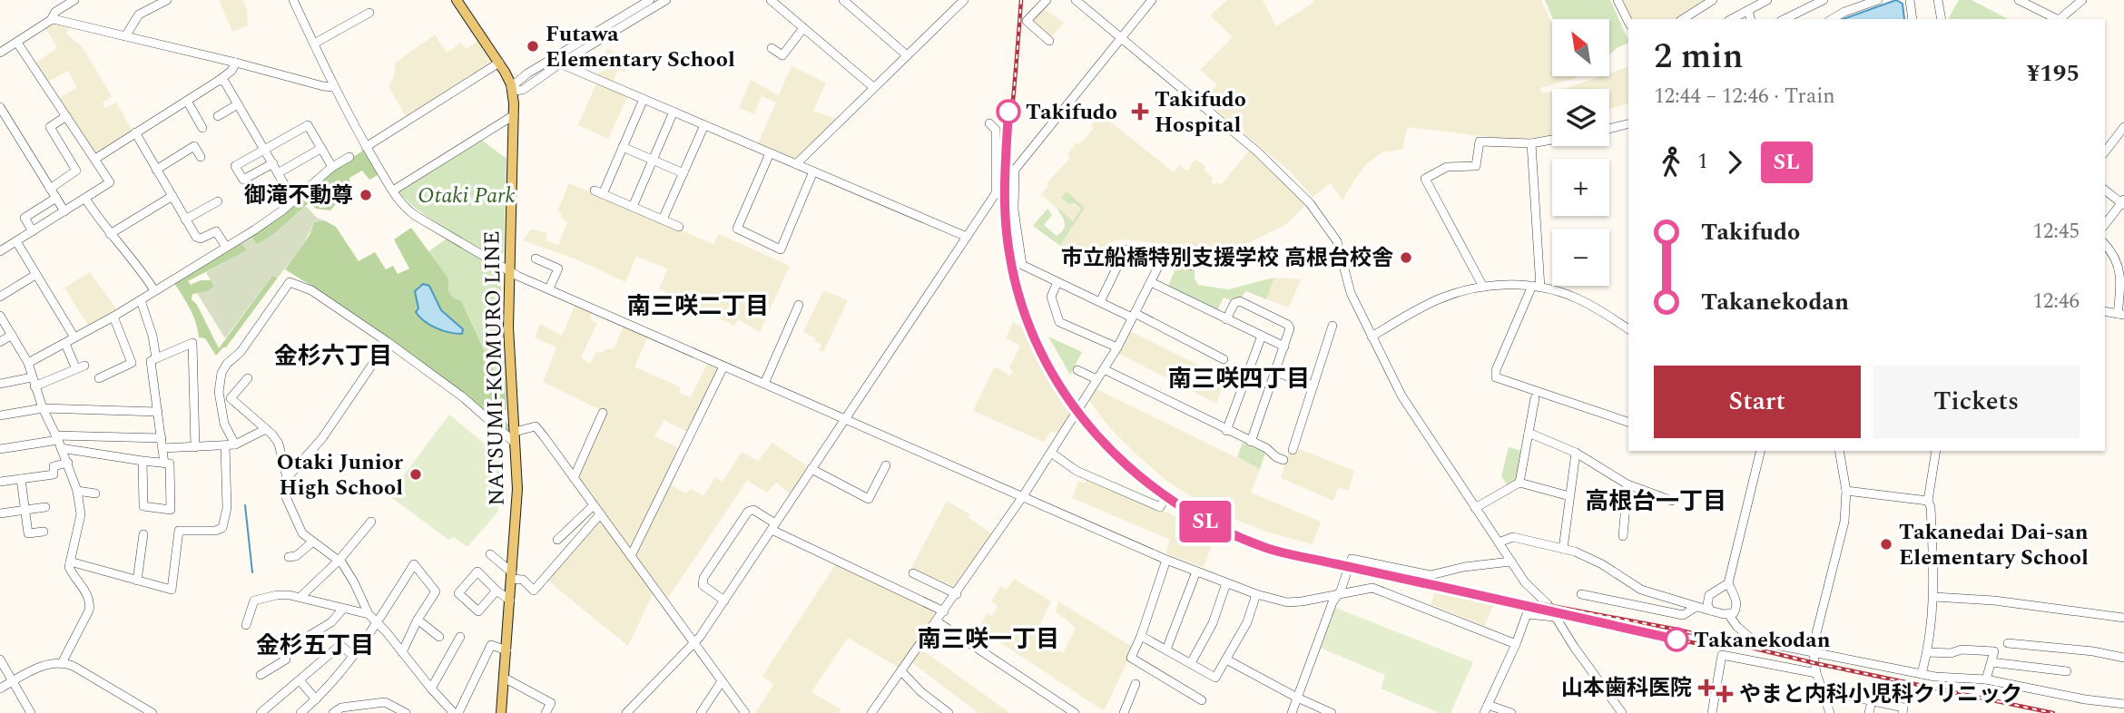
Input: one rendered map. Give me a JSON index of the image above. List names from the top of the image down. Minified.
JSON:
{"streets":{"main road":["NATSUMI-KOMURO LINE"]},"districts":["南三咲二丁目","金杉六丁目","南三咲四丁目","高根台一丁目","南三咲一丁目","金杉五丁目"],"parks":["Otaki Park"],"places":{"other":["Futawa Elementary School","Takifudo","御滝不動尊","市立船橋特別支援学校 高根台校舎","Otaki Junior High School","Takanedai Dai-san Elementary School","Takanekodan"],"health":["Takifudo Hospital","山本歯科医院","やまと内科小児科クリニック"]},"north":"top left","page":{"on_map":"SL","map_buttons":["+","−"],"heading":["2 min","12:44 – 12:46 · Train","¥195"],"legs":["1","SL"],"list":[{"name":"Takifudo","value":"12:45"},{"name":"Takanekodan","value":"12:46"}],"buttons":["Start","Tickets"]}}
